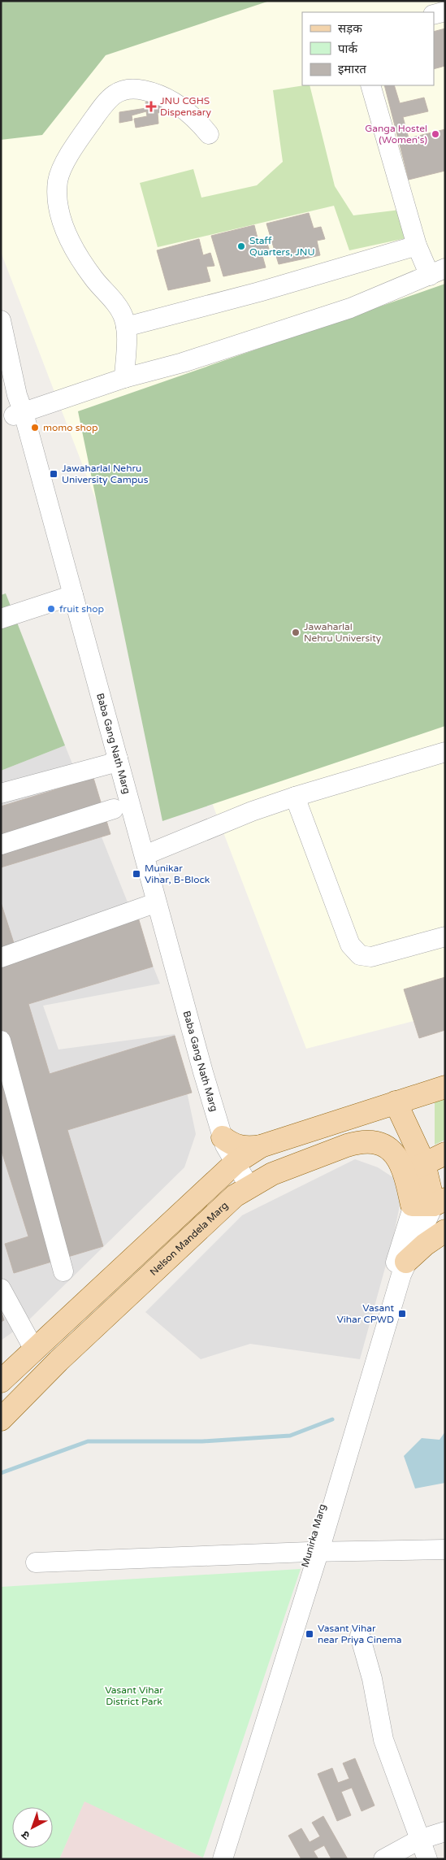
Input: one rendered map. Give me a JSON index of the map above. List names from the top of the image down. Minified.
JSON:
{"streets":{"main road":["Nelson Mandela Marg"],"street":["Baba Gang Nath Marg","Munirka Marg"]},"crossings":[["Nelson Mandela Marg","Munirka Marg"]],"parks":["Vasant Vihar District Park"],"places":{"health":["JNU CGHS Dispensary"],"other":["Ganga Hostel (Women's)","Staff Quarters, JNU","momo shop","fruit shop","Jawaharlal Nehru University"],"transit":["Jawaharlal Nehru University Campus","Munikar Vihar, B-Block","Vasant Vihar CPWD","Vasant Vihar near Priya Cinema"]},"legend":["सड़क","पार्क","इमारत"],"north":"bottom left"}
